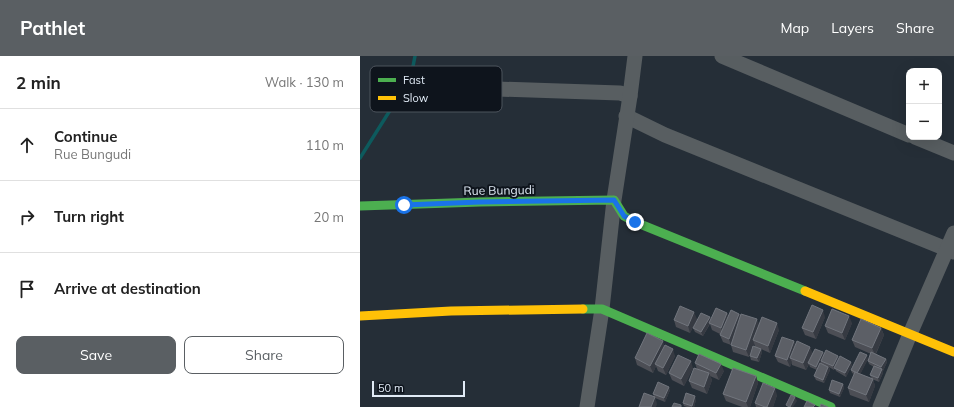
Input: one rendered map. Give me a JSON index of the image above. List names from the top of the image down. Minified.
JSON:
{"streets":{"street":["Rue Bungudi"]},"legend":["Fast","Slow"],"scale_bar":"50 m","page":{"header":"Pathlet","nav":["Map","Layers","Share"],"heading":["2 min","Walk · 130 m"],"map_buttons":["+","−"],"list":[["Continue","Rue Bungudi","110 m"],["Turn right","20 m"],"Arrive at destination"],"buttons":["Save","Share"],"scale":"50 m"}}
